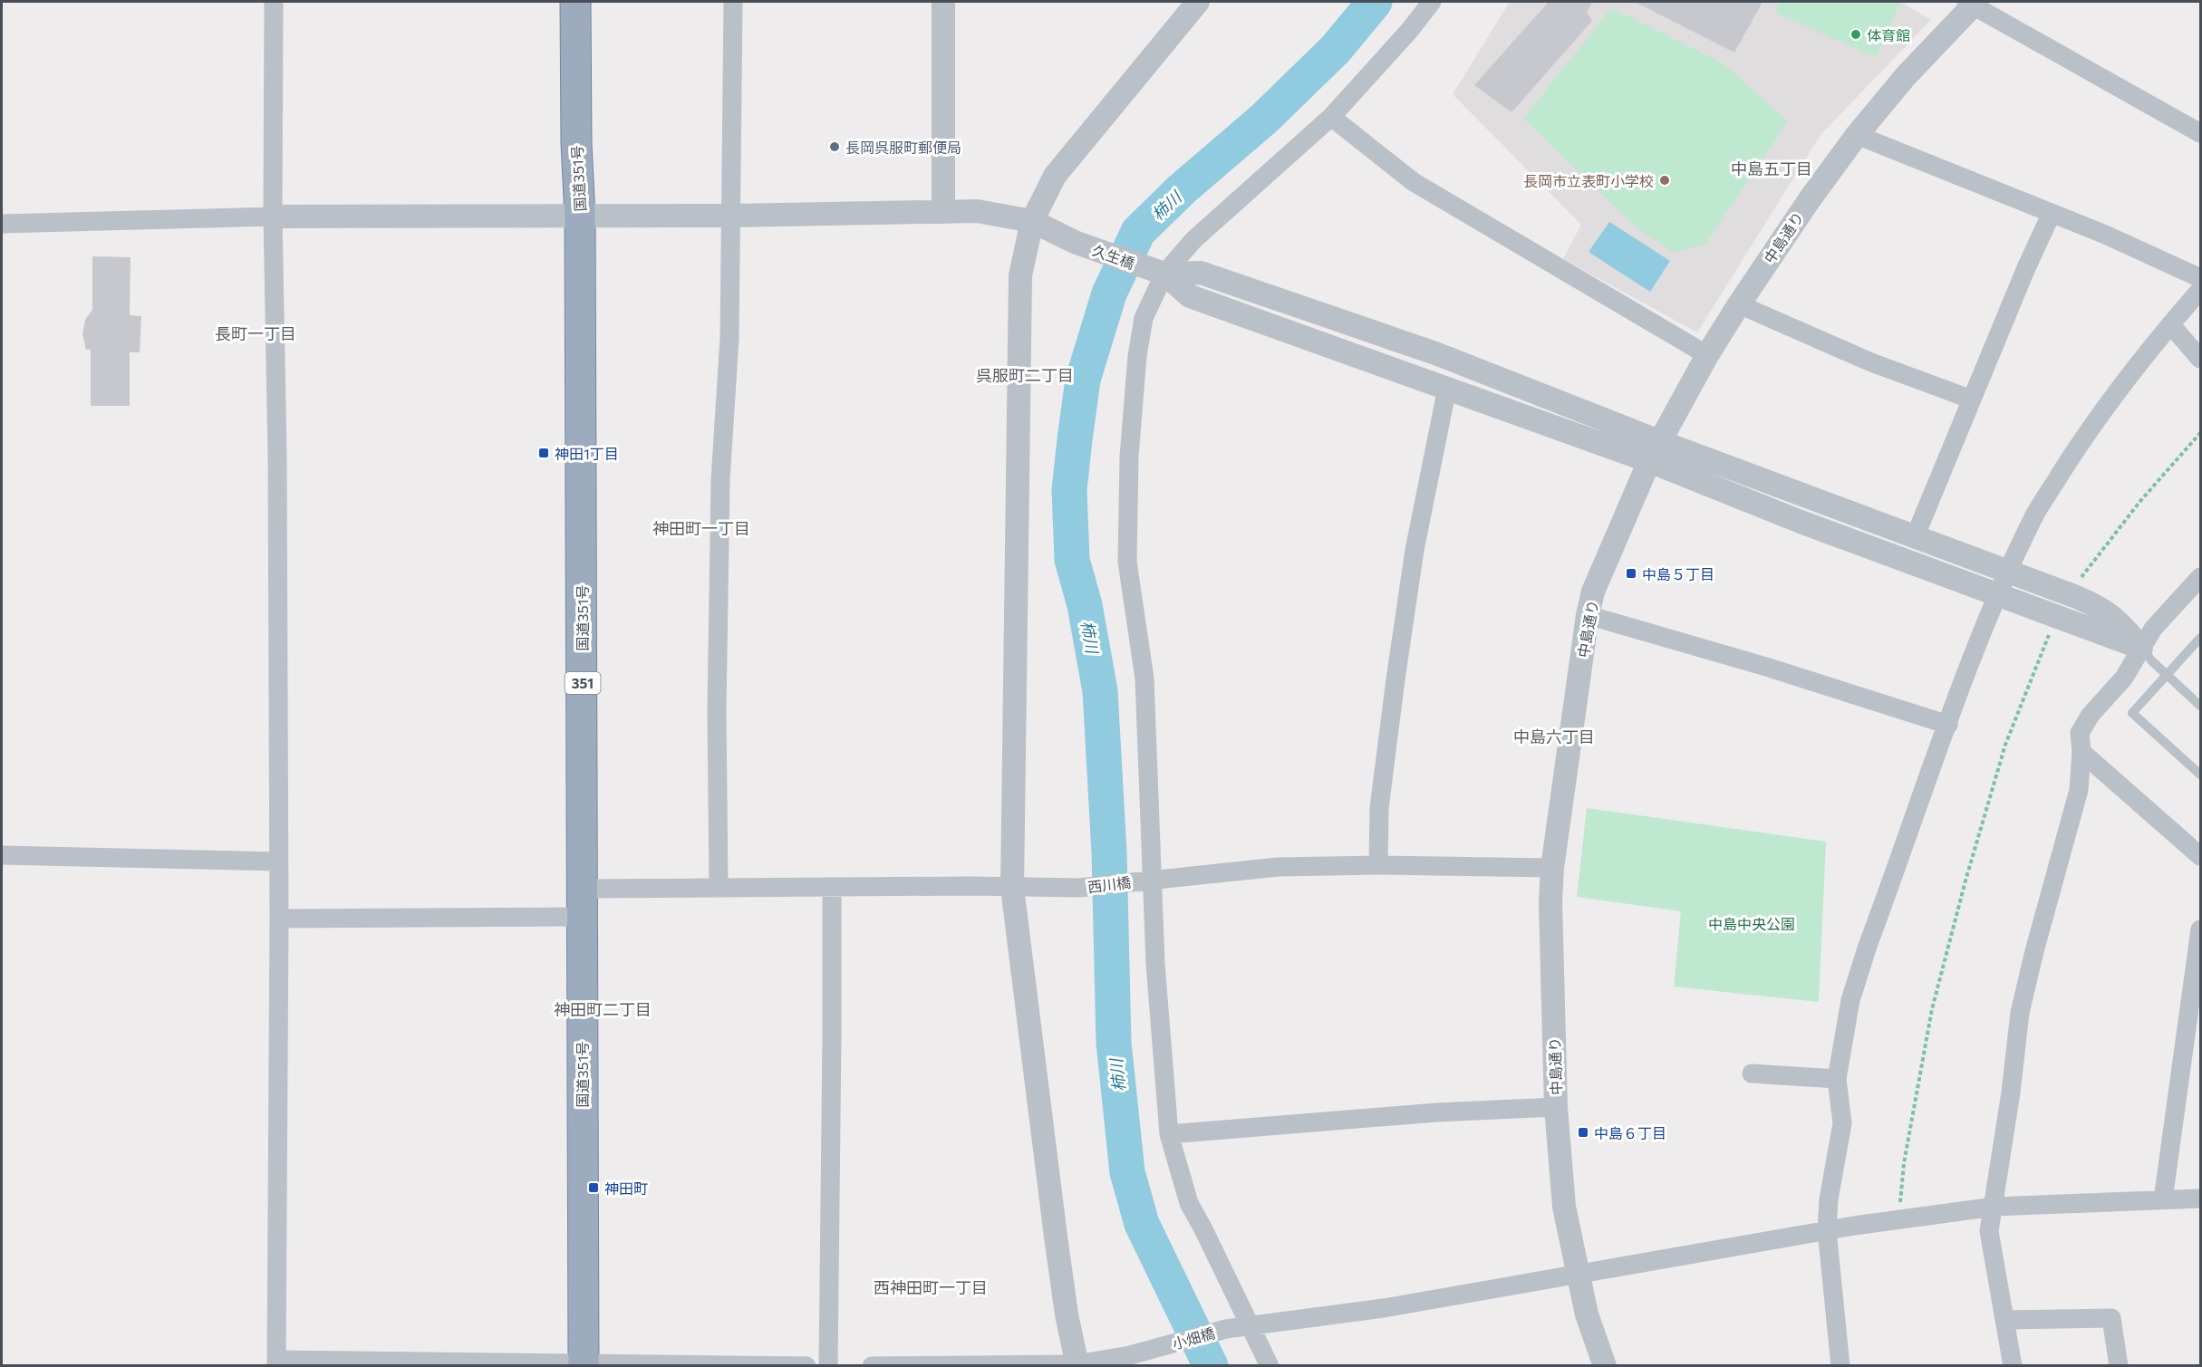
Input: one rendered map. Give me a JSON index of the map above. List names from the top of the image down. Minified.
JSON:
{"streets":{"highway":["国道351号","351"],"street":["中島通り","久生橋","西川橋","小畑橋"]},"crossings":[["国道351号","久生橋"],["国道351号","西川橋"],["中島通り","西川橋"],["中島通り","小畑橋"]],"districts":["中島五丁目","長町一丁目","呉服町二丁目","神田町一丁目","中島六丁目","神田町二丁目","西神田町一丁目"],"water":["柿川"],"parks":["中島中央公園"],"places":{"other":["体育館","長岡呉服町郵便局","長岡市立表町小学校"],"transit":["神田1丁目","中島５丁目","中島６丁目","神田町"]}}
